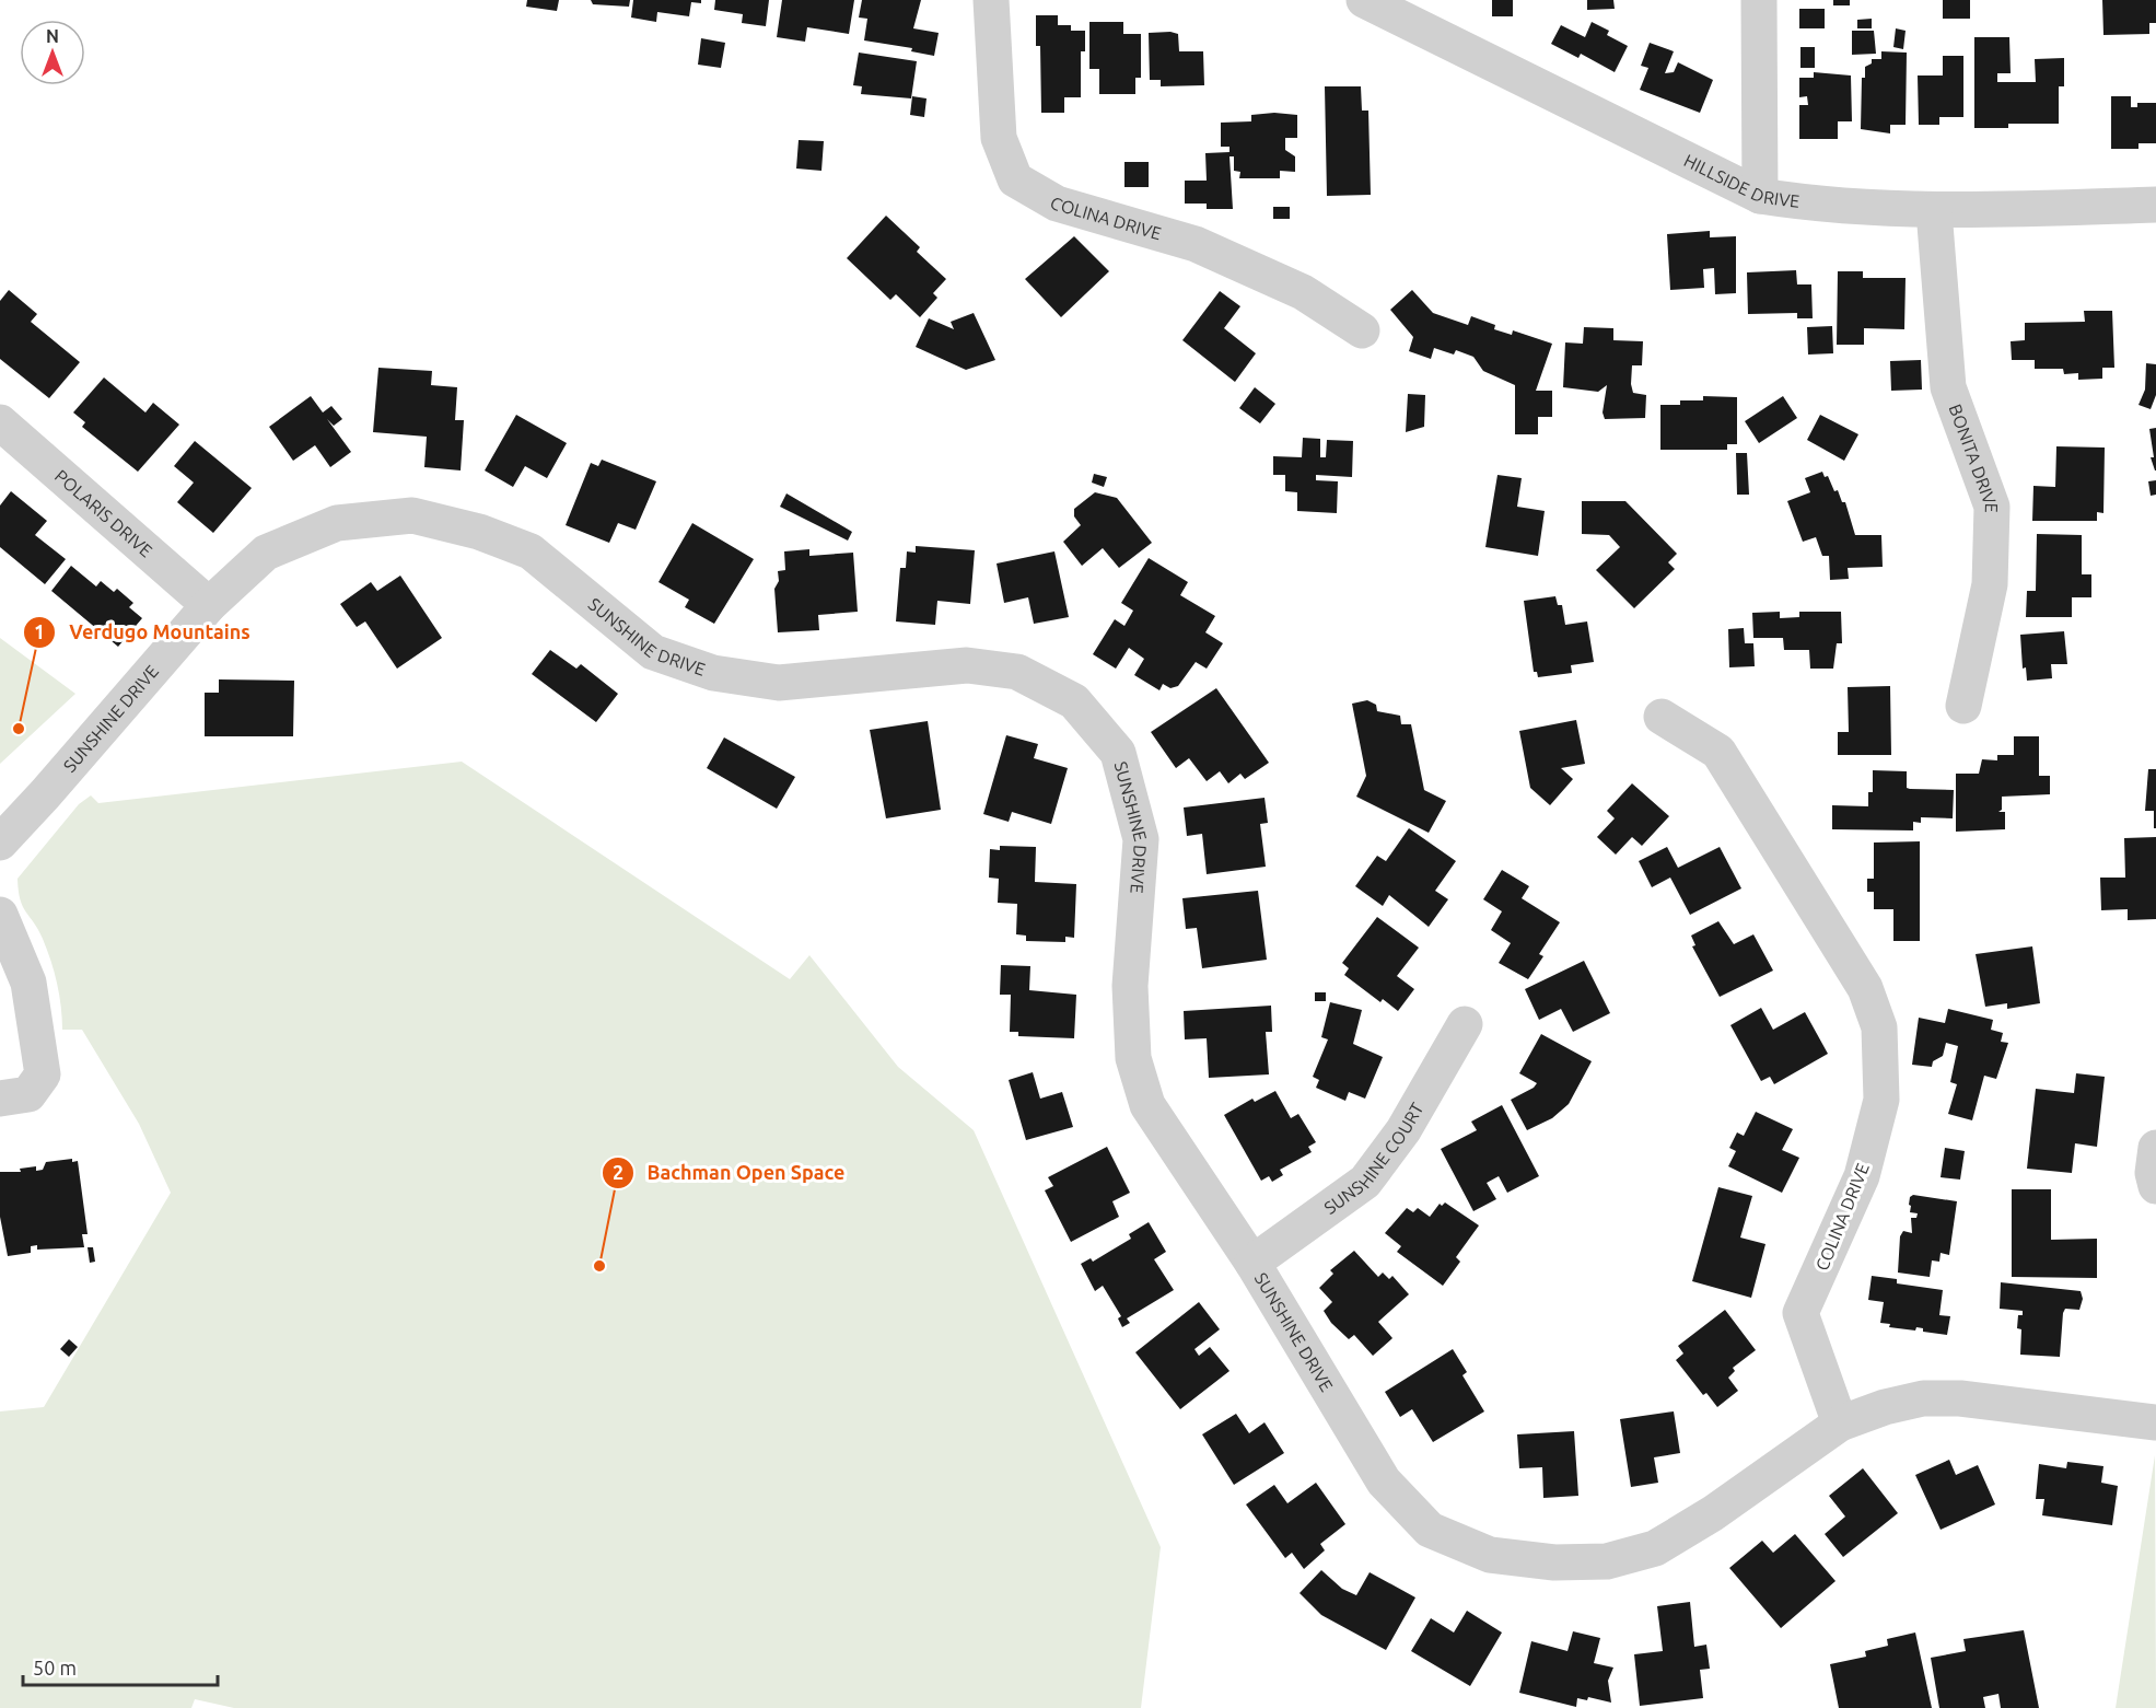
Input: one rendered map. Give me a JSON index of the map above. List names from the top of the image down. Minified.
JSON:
{"streets":{"street":["HILLSIDE DRIVE","COLINA DRIVE","BONITA DRIVE","POLARIS DRIVE","SUNSHINE DRIVE","SUNSHINE COURT"]},"crossings":[["HILLSIDE DRIVE","BONITA DRIVE"],["COLINA DRIVE","SUNSHINE DRIVE"],["POLARIS DRIVE","SUNSHINE DRIVE"],["SUNSHINE DRIVE","SUNSHINE COURT"]],"places":["Verdugo Mountains","Bachman Open Space"],"scale_bar":"50 m","north":"top"}
